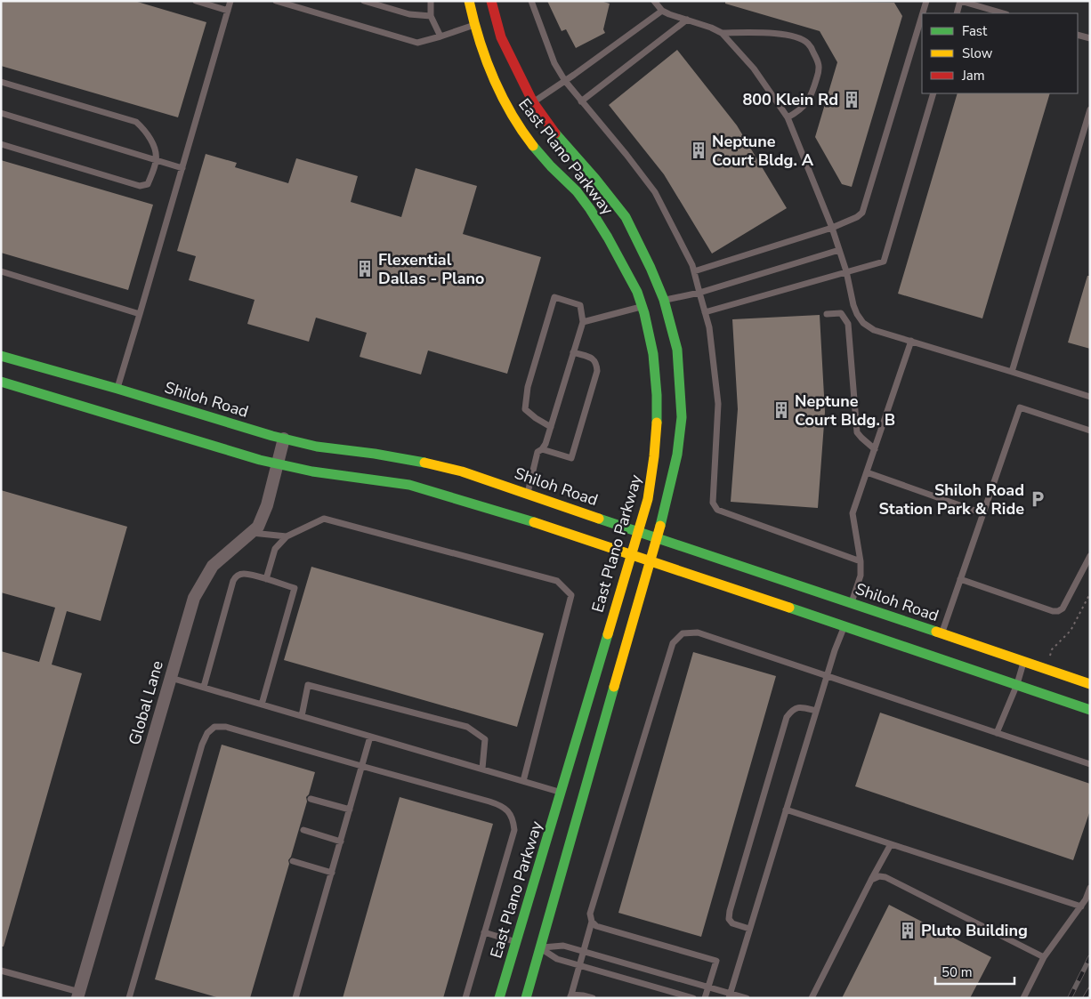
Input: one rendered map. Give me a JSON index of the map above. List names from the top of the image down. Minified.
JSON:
{"streets":{"main road":["East Plano Parkway","Shiloh Road"],"street":["Global Lane"]},"crossings":[["East Plano Parkway","Shiloh Road"],["Shiloh Road","Global Lane"]],"places":{"building":["800 Klein Rd","Neptune Court Bldg. A","Flexential Dallas - Plano","Neptune Court Bldg. B","Pluto Building"],"parking":["Shiloh Road Station Park & Ride"]},"legend":["Fast","Slow","Jam"],"scale_bar":"50 m"}
